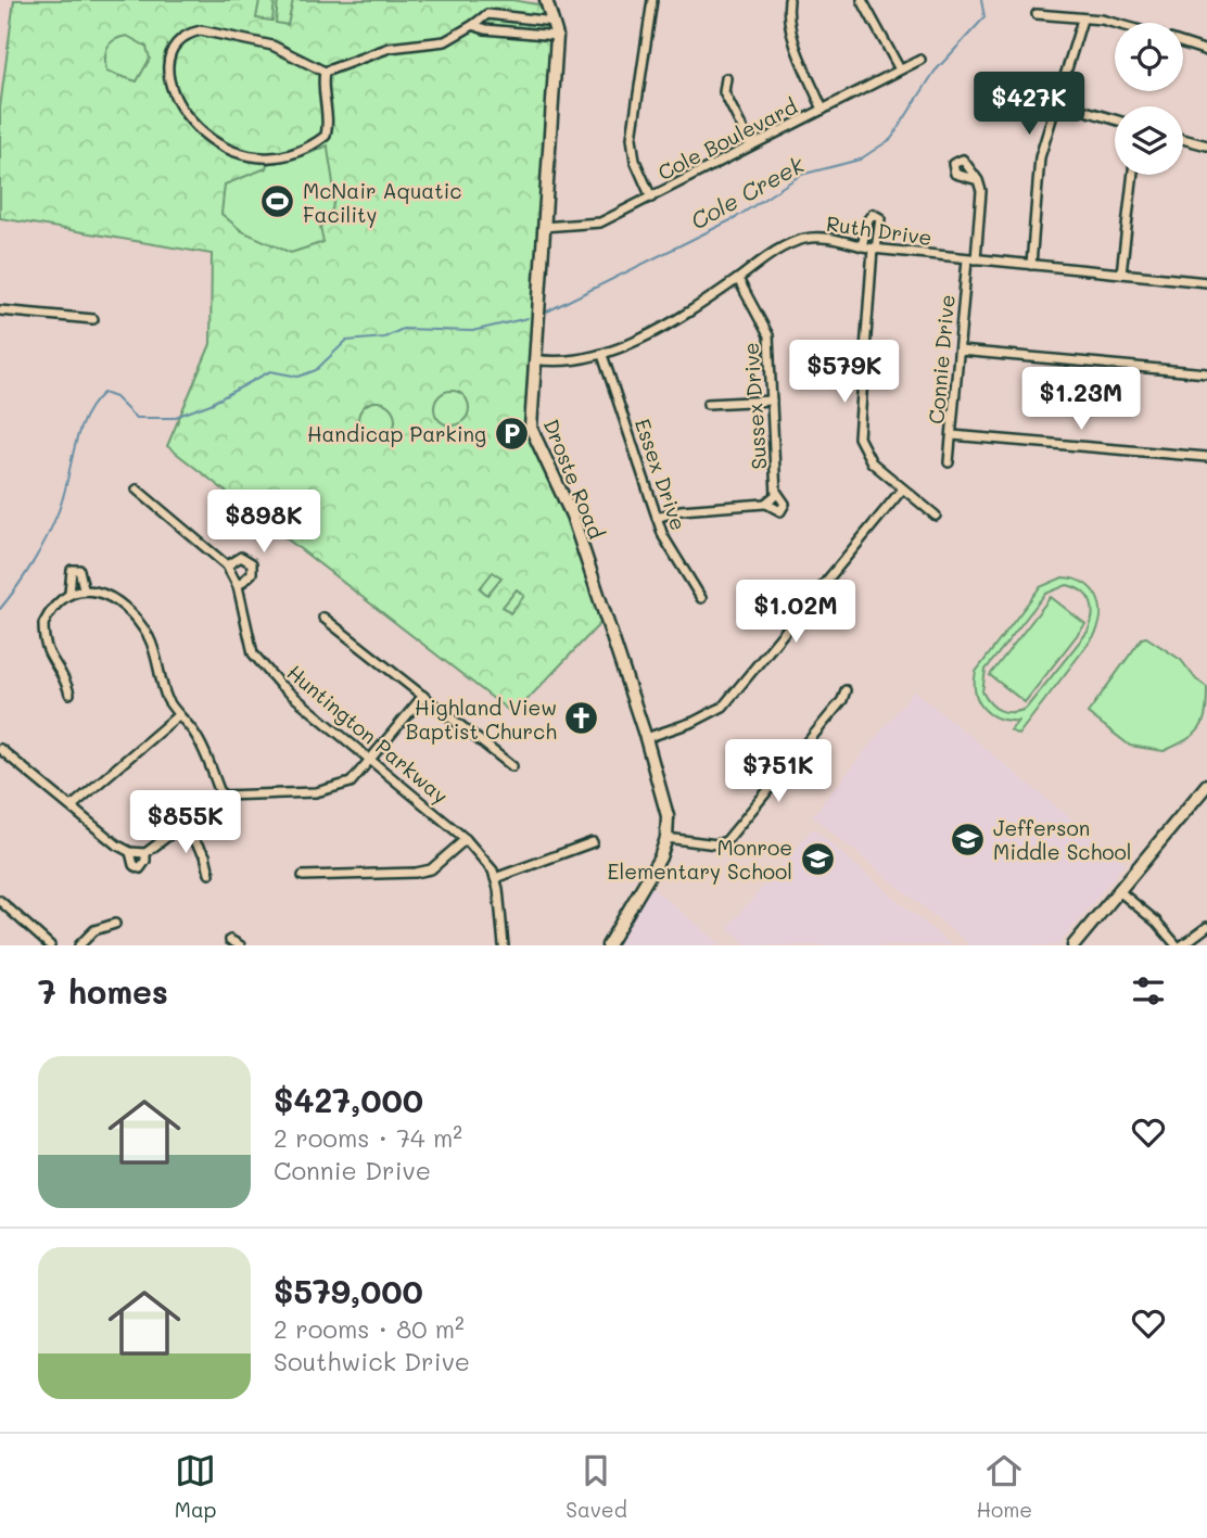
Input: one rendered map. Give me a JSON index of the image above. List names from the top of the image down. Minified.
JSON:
{"streets":{"street":["Cole Boulevard","Ruth Drive","Connie Drive","Sussex Drive","Essex Drive","Droste Road","Huntington Parkway"]},"crossings":[["Cole Boulevard","Droste Road"],["Ruth Drive","Connie Drive"],["Ruth Drive","Sussex Drive"],["Ruth Drive","Essex Drive"],["Ruth Drive","Droste Road"]],"water":["Cole Creek"],"places":{"sports":["McNair Aquatic Facility"],"parking":["Handicap Parking"],"church":["Highland View Baptist Church"],"school or university":["Jefferson Middle School","Monroe Elementary School"]},"page":{"price":["$427K","$579K","$1.23M","$898K","$1.02M","$751K","$855K"],"heading":"7 homes","list":[{"name":"$427,000","note":"2 rooms · 74 m² · Connie Drive"},{"name":"$579,000","note":"2 rooms · 80 m² · Southwick Drive"}],"tabs":["Map","Saved","Home"]}}
